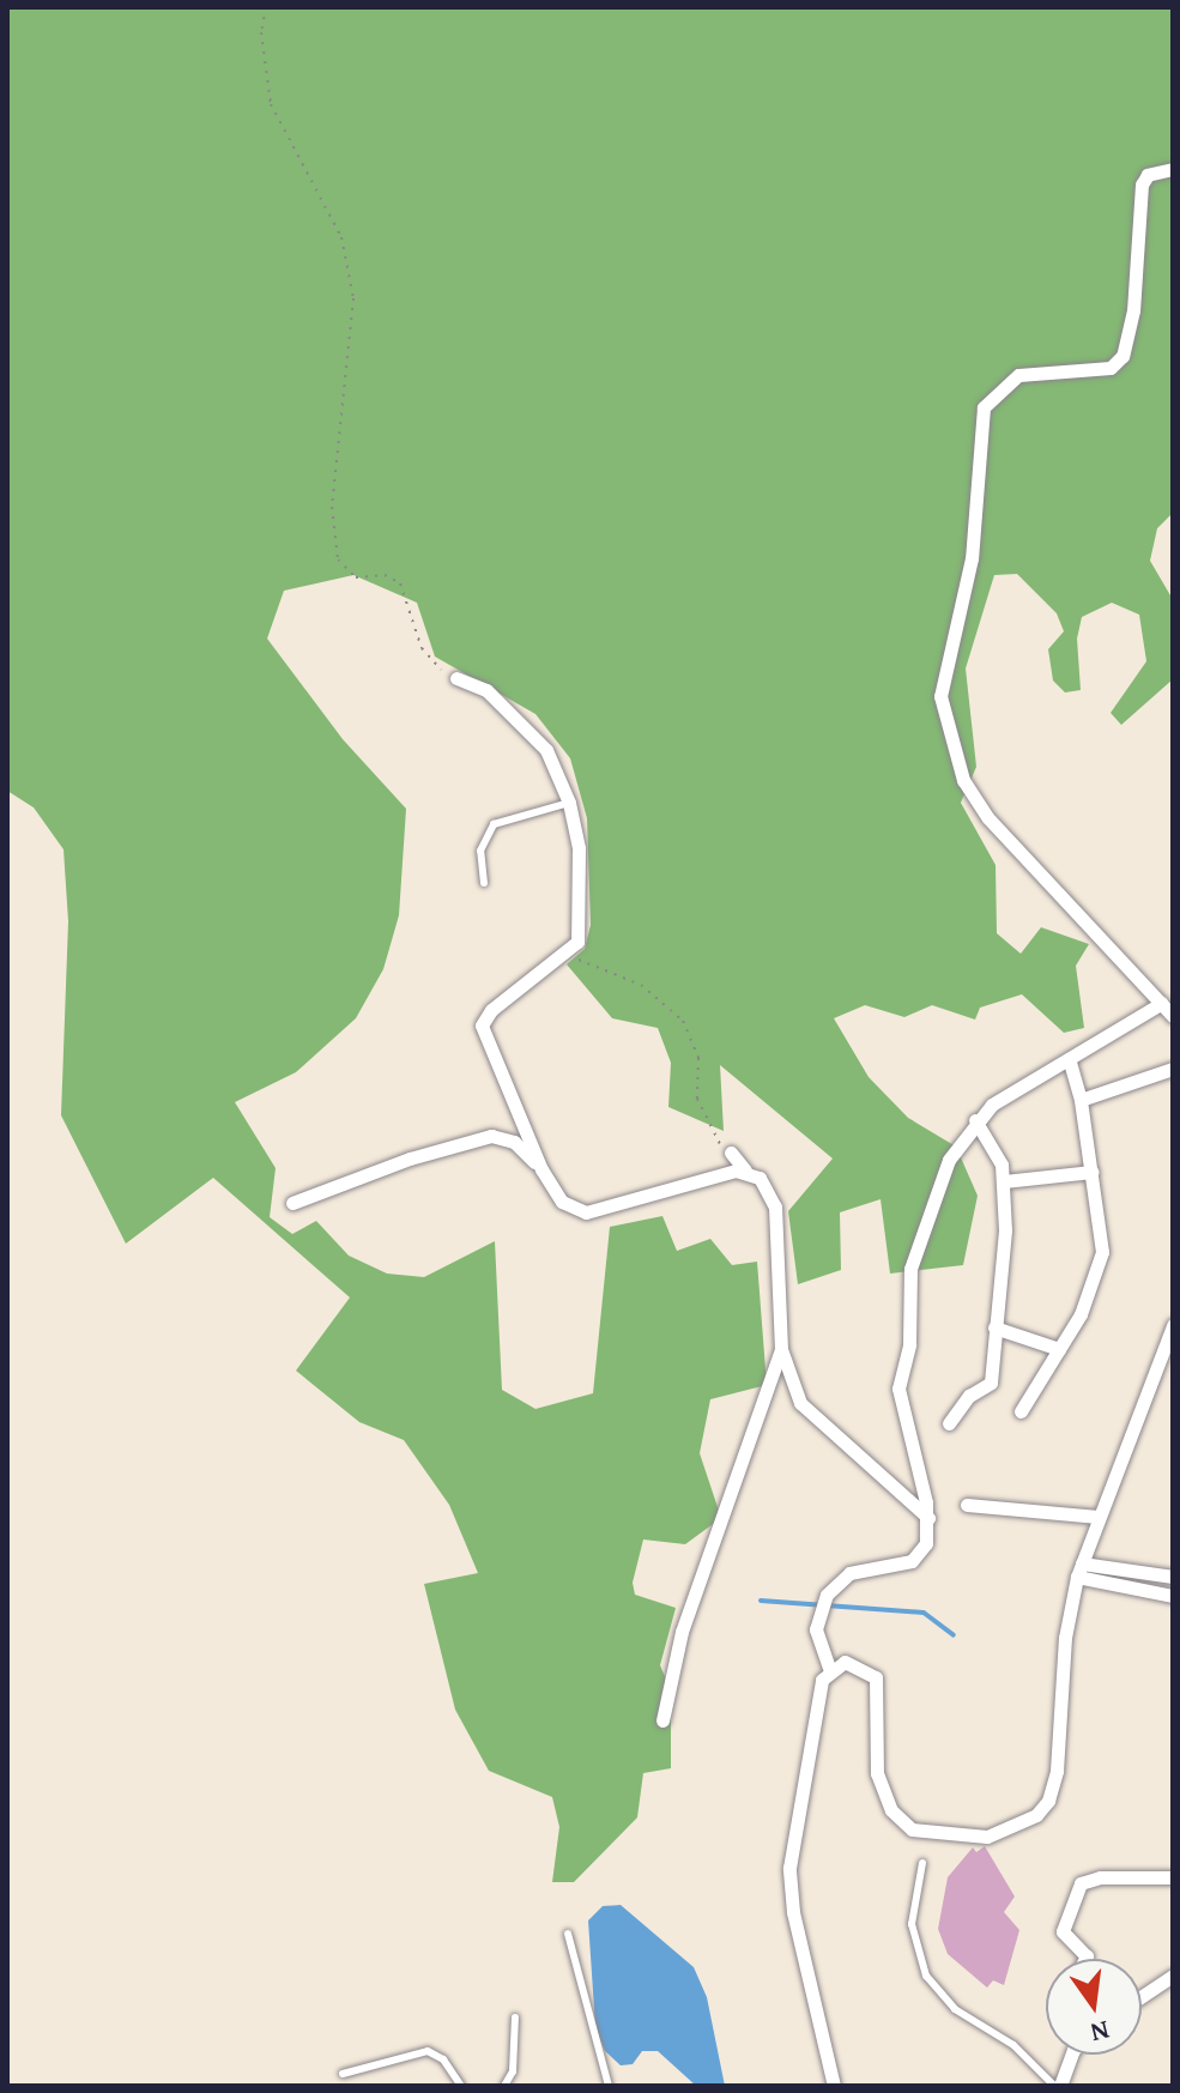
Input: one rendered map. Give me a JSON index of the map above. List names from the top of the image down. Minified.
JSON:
{"north":"bottom"}
